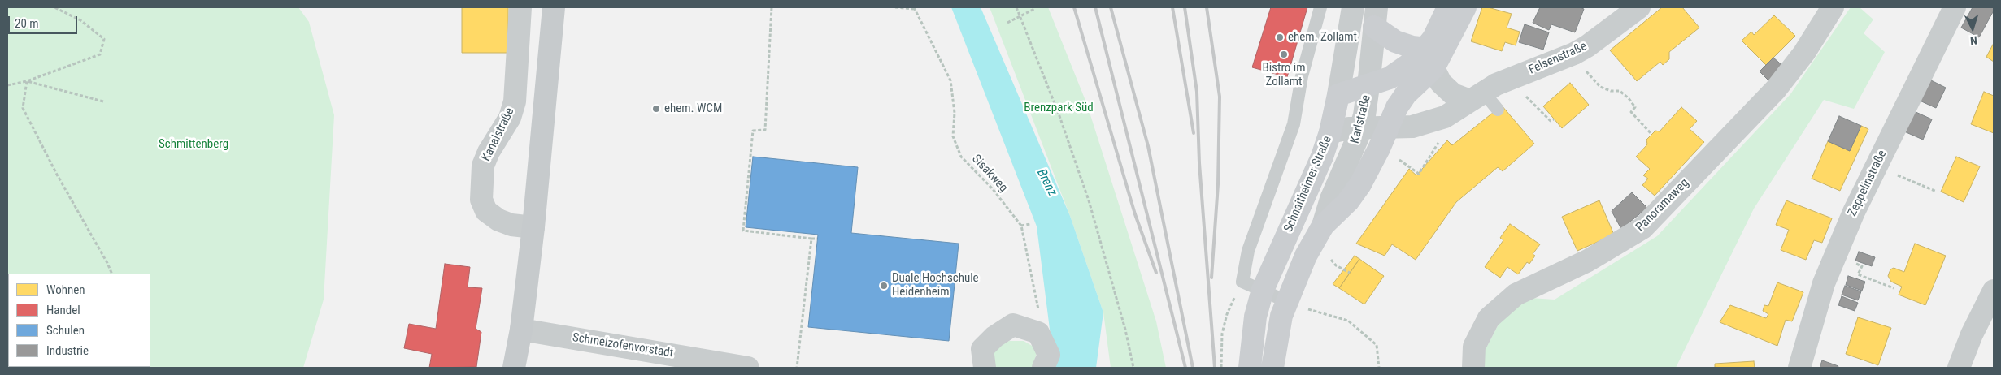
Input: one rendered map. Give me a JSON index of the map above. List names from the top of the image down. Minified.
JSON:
{"streets":{"street":["Felsenstraße","Karlstraße","Kanalstraße","Zeppelinstraße","Schnaitheimer Straße","Panoramaweg","Schmelzofenvorstadt"],"path":["Sisakweg"]},"crossings":[["Felsenstraße","Karlstraße"],["Felsenstraße","Schnaitheimer Straße"]],"water":["Brenz"],"parks":["Brenzpark Süd","Schmittenberg"],"places":["ehem. Zollamt","Bistro im Zollamt","ehem. WCM","Duale Hochschule Heidenheim"],"legend":["Wohnen","Handel","Schulen","Industrie"],"scale_bar":"20 m","north":"bottom"}
